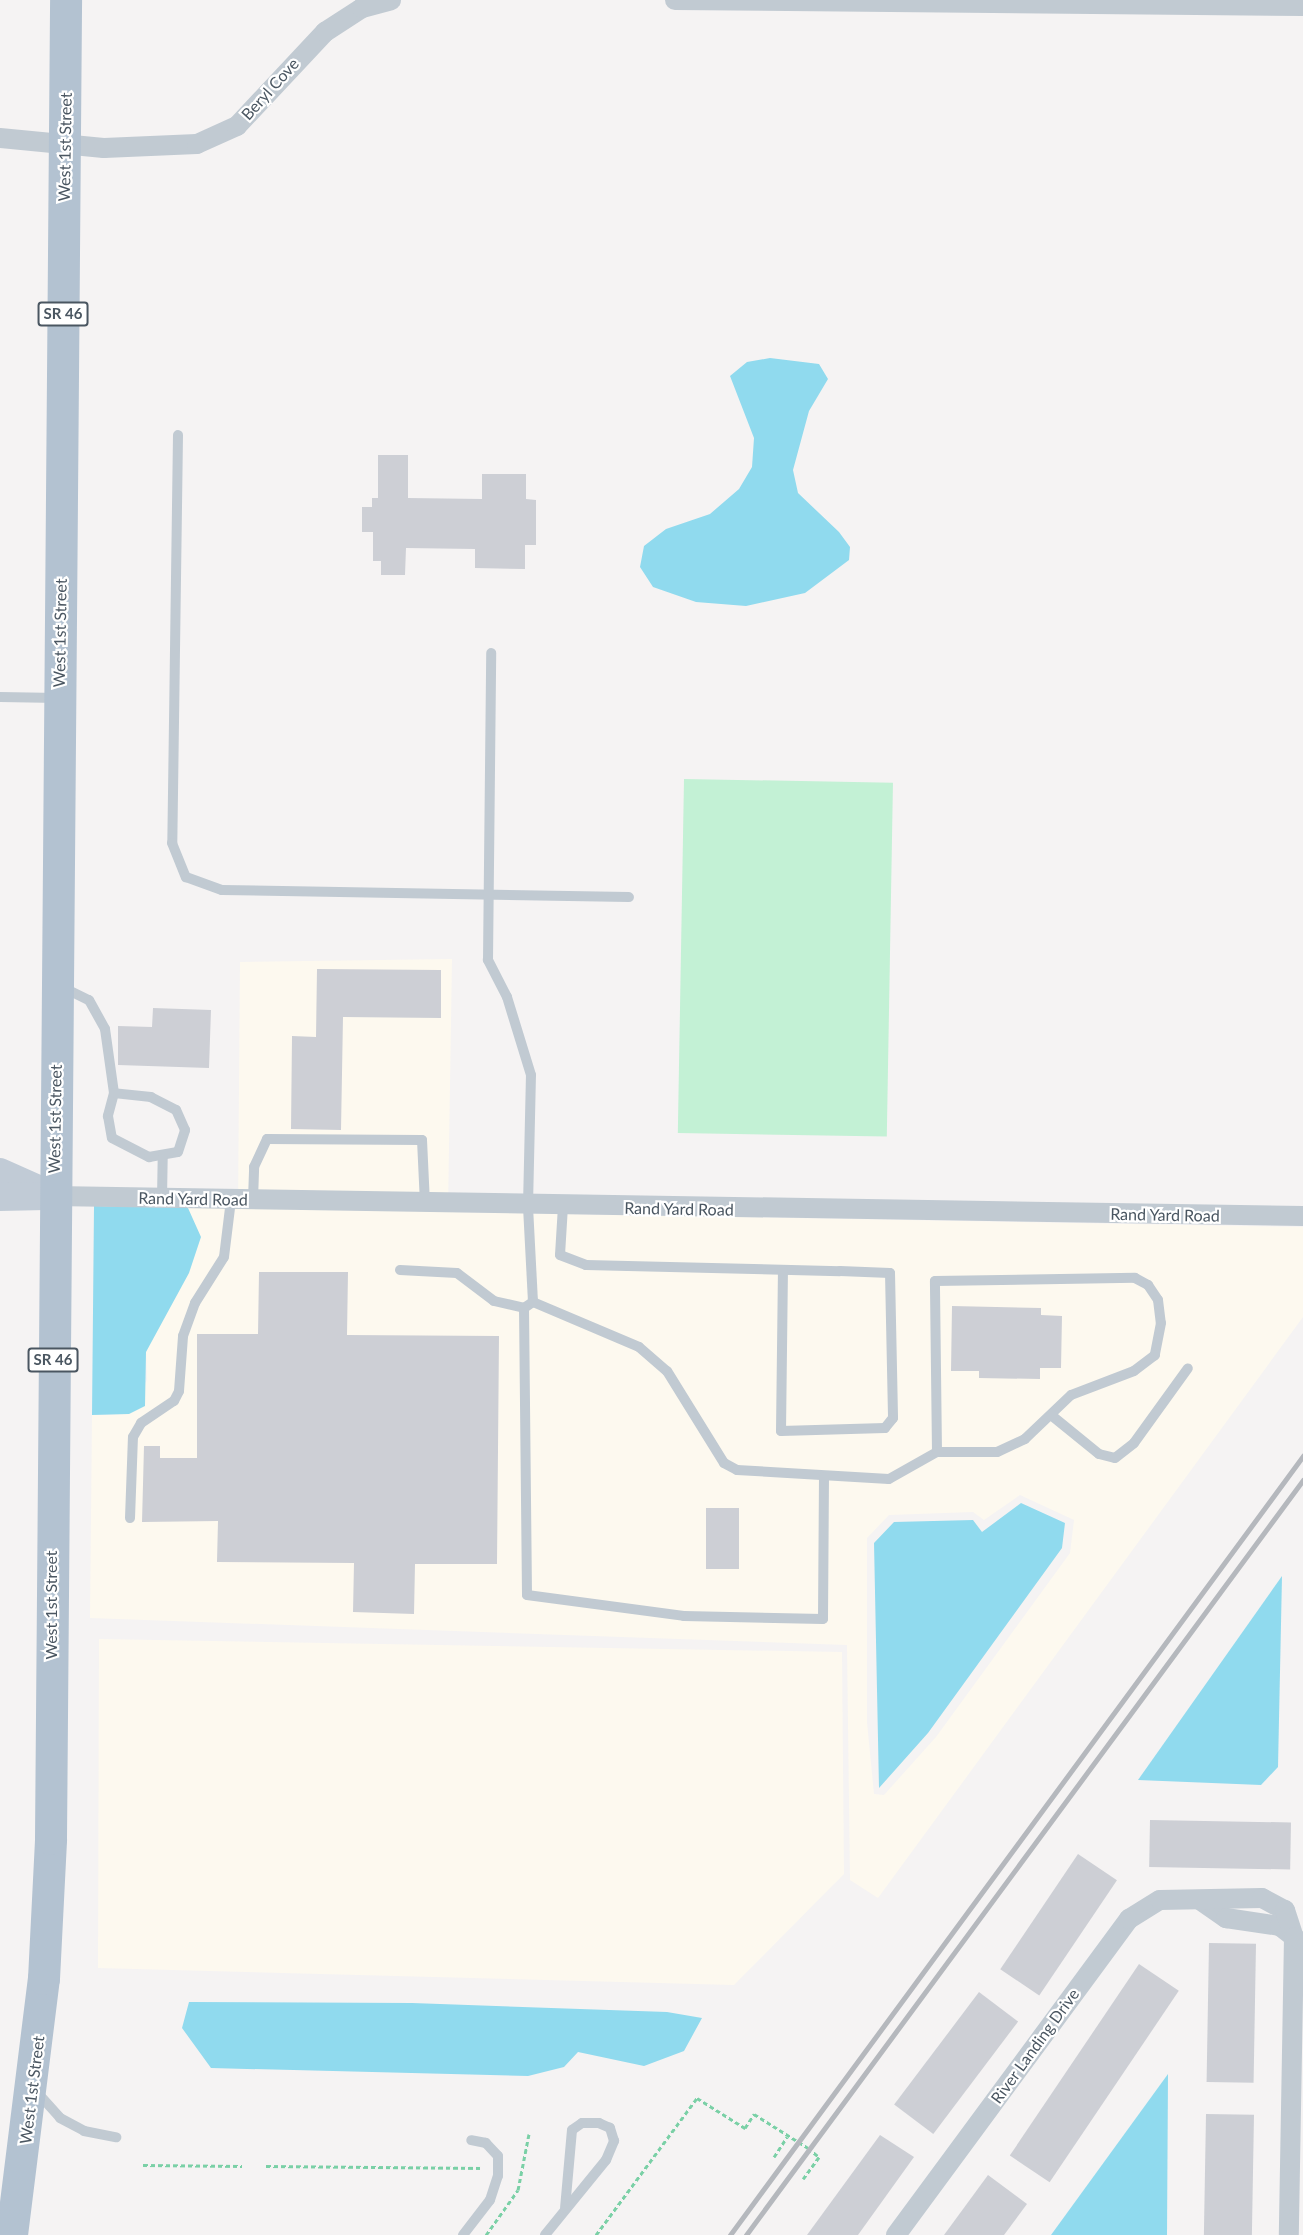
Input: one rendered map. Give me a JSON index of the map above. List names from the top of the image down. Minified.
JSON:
{"streets":{"main road":["West 1st Street","SR 46"],"street":["Beryl Cove","Rand Yard Road","River Landing Drive"]},"crossings":[["Beryl Cove","West 1st Street"],["West 1st Street","Rand Yard Road"]]}
